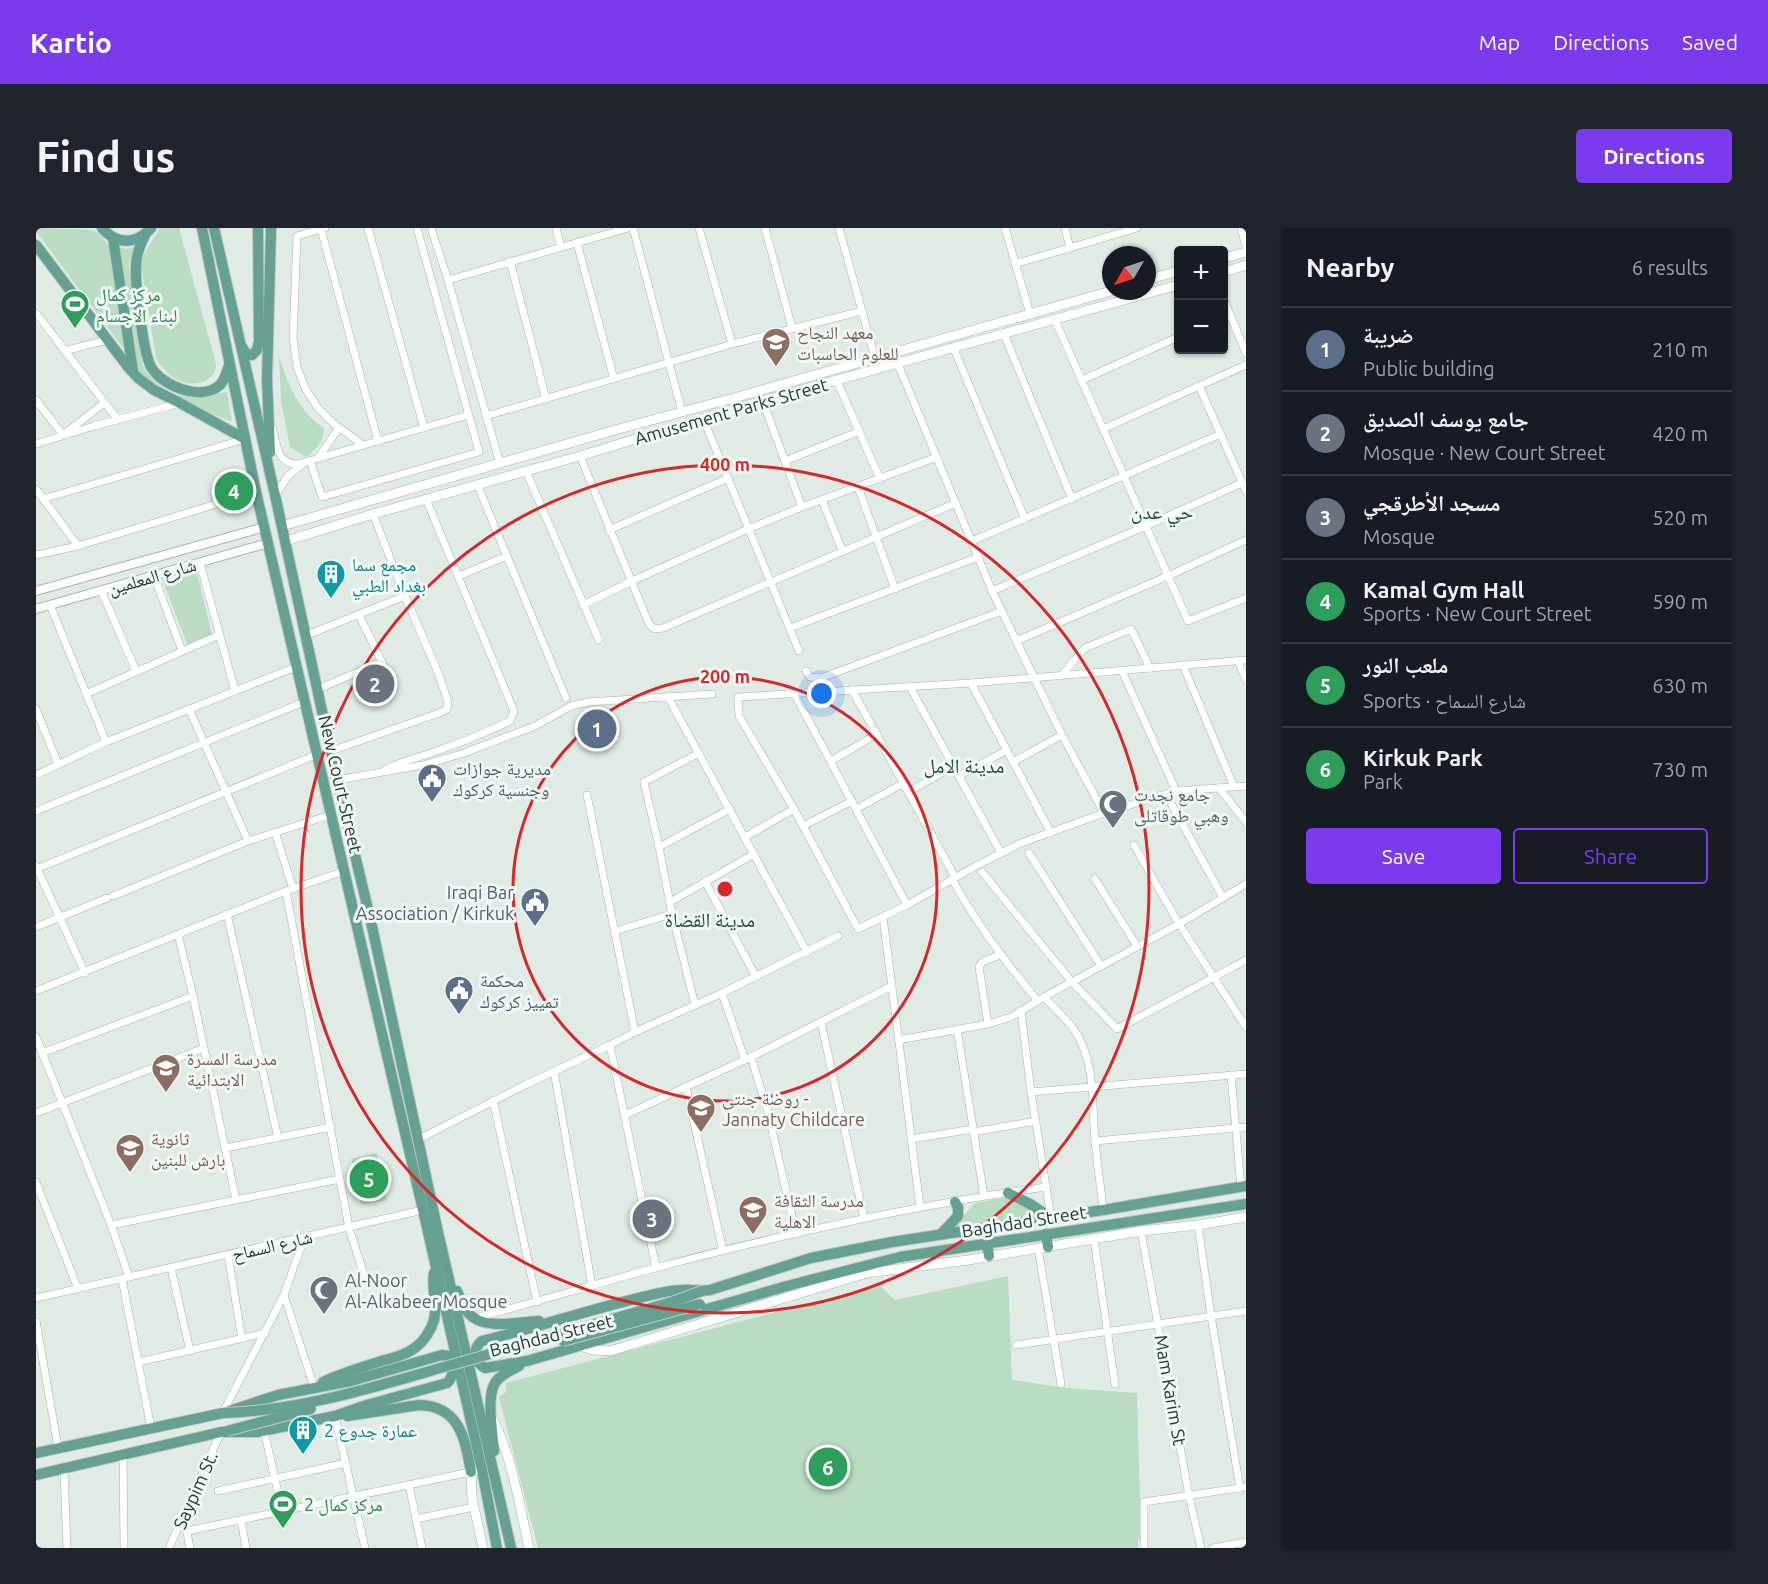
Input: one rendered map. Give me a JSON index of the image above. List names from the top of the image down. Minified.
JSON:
{"streets":{"main road":["Amusement Parks Street","New Court Street","Baghdad Street"],"street":["شارع المعلمين","شارع السماح","Mam Karim St","Saypim St."]},"crossings":[["Amusement Parks Street","New Court Street"],["شارع المعلمين","New Court Street"],["New Court Street","شارع السماح"]],"districts":["حي عدن","مدينة الامل","مدينة القضاة"],"places":{"sports":["مركز كمال لبناء الاجسام","مركز كمال 2"],"school or university":["معهد النجاح للعلوم الحاسبات","مدرسة المسرة الابتدائية","روضة جنتي - Jannaty Childcare","ثانوية بارش للبنين","مدرسة الثقافة الاهلية"],"building":["مجمع سما بغداد الطبي","عمارة جدوع 2"],"public building":["مديرية جوازات وجنسية كركوك","Iraqi Bar Association / Kirkuk","محكمة تمييز كركوك"],"mosque":["جامع نجدت وهبي طوقاتلى","Al-Noor Al-Alkabeer Mosque"]},"north":"bottom left","page":{"header":"Kartio","nav":["Map","Directions","Saved"],"buttons":["Directions",["Save","Share"]],"title":"Find us","heading":["Nearby","6 results"],"map_buttons":["+","−"],"list":[{"mark":"1","name":"ضريبة","note":"Public building","value":"210 m"},{"mark":"2","name":"جامع يوسف الصديق","note":"Mosque · New Court Street","value":"420 m"},{"mark":"3","name":"مسجد الأطرقجي","note":"Mosque","value":"520 m"},{"mark":"4","name":"Kamal Gym Hall","note":"Sports · New Court Street","value":"590 m"},{"mark":"5","name":"ملعب النور","note":"Sports · شارع السماح","value":"630 m"},{"mark":"6","name":"Kirkuk Park","note":"Park","value":"730 m"}],"pins":["4","2","1","5","3","6"]},"rings":["400 m","200 m"]}
